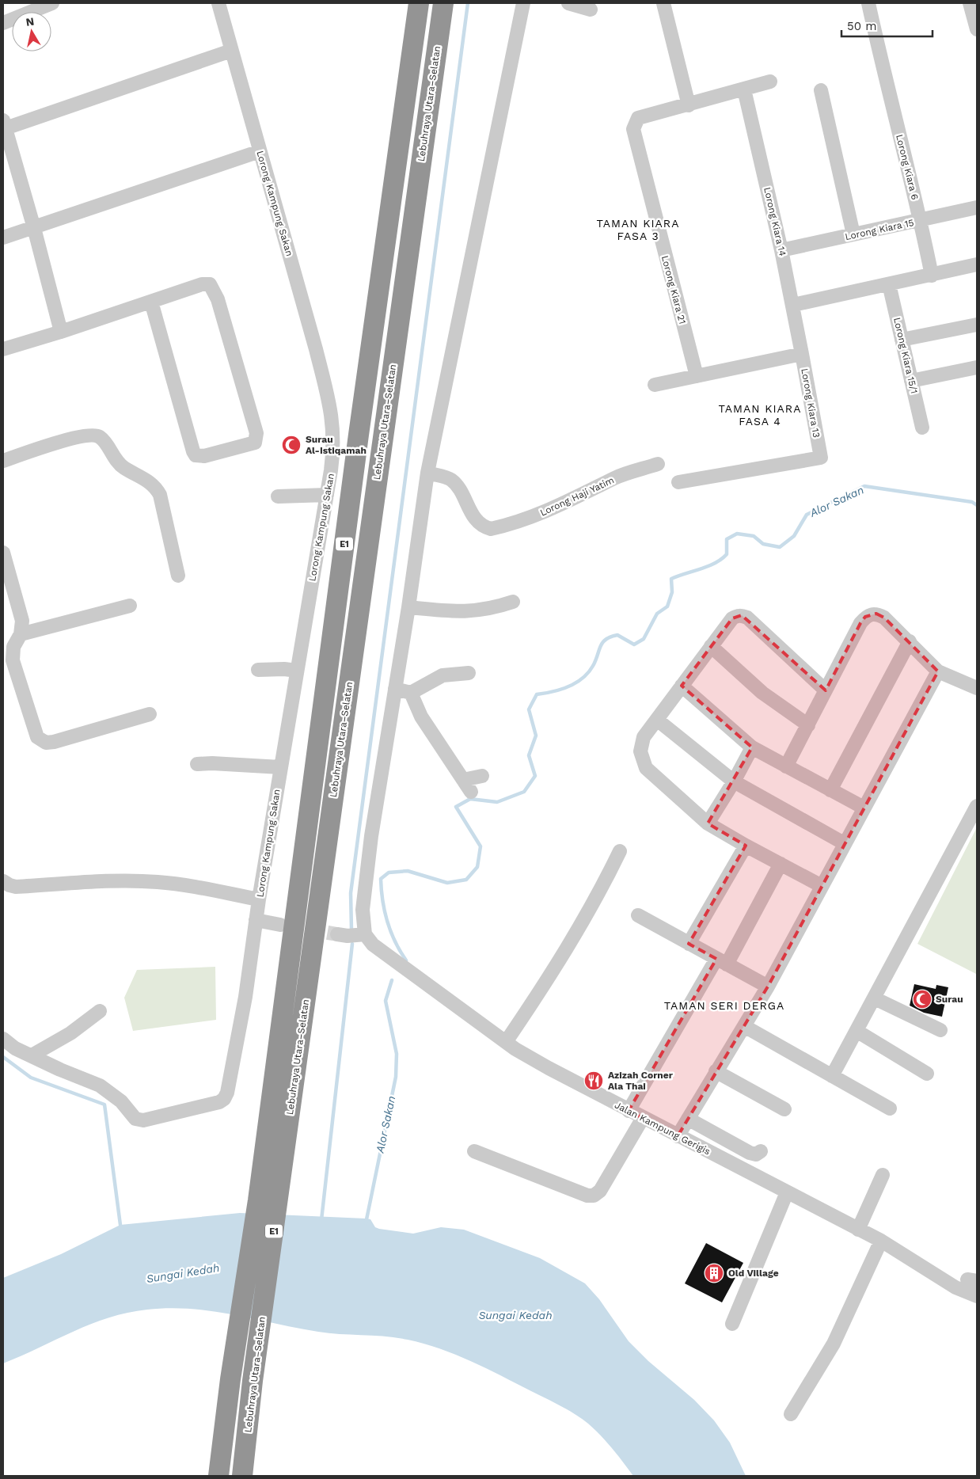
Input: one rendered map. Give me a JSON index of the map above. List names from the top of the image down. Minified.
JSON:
{"streets":{"highway":["Lebuhraya Utara–Selatan","E1"],"street":["Lorong Kiara 6","Lorong Kampung Sakan","Lorong Kiara 14","Lorong Kiara 15","Lorong Kiara 21","Lorong Kiara 15/1","Lorong Kiara 13","Lorong Haji Yatim","Jalan Kampung Gerigis"]},"crossings":[["Lorong Kiara 6","Lorong Kiara 15"],["Lorong Kiara 14","Lorong Kiara 15"],["Lorong Kiara 14","Lorong Kiara 13"],["Lorong Kiara 21","Lorong Kiara 13"]],"districts":["TAMAN KIARA FASA 3","TAMAN KIARA FASA 4","TAMAN SERI DERGA"],"water":["Alor Sakan","Sungai Kedah"],"places":{"mosque":["Surau Al-Istiqamah","Surau"],"restaurant":["Azizah Corner Ala Thai"],"building":["Old Village"]},"scale_bar":"50 m","north":"top"}
